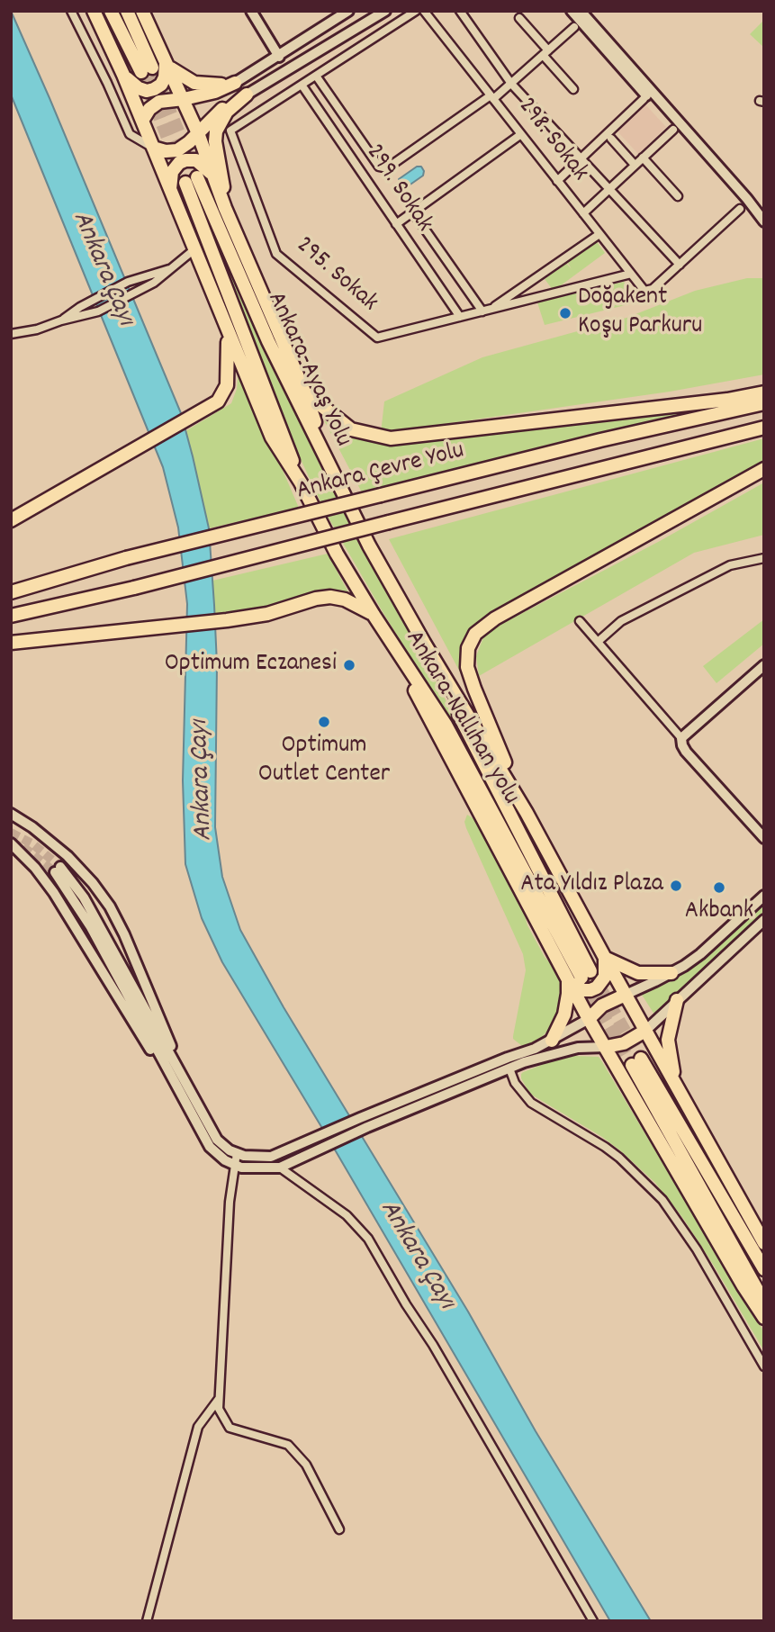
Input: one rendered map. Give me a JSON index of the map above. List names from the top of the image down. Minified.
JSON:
{"streets":{"highway":["Ankara-Ayaş Yolu","Ankara Çevre Yolu","Ankara-Nallıhan yolu"],"street":["298. Sokak","299. Sokak","295. Sokak"]},"crossings":[["298. Sokak","295. Sokak"],["299. Sokak","295. Sokak"],["Ankara-Ayaş Yolu","Ankara-Nallıhan yolu"]],"water":["Ankara Çayı"],"places":["Doğakent Koşu Parkuru","Optimum Eczanesi","Optimum Outlet Center","Ata Yıldız Plaza","Akbank"]}
